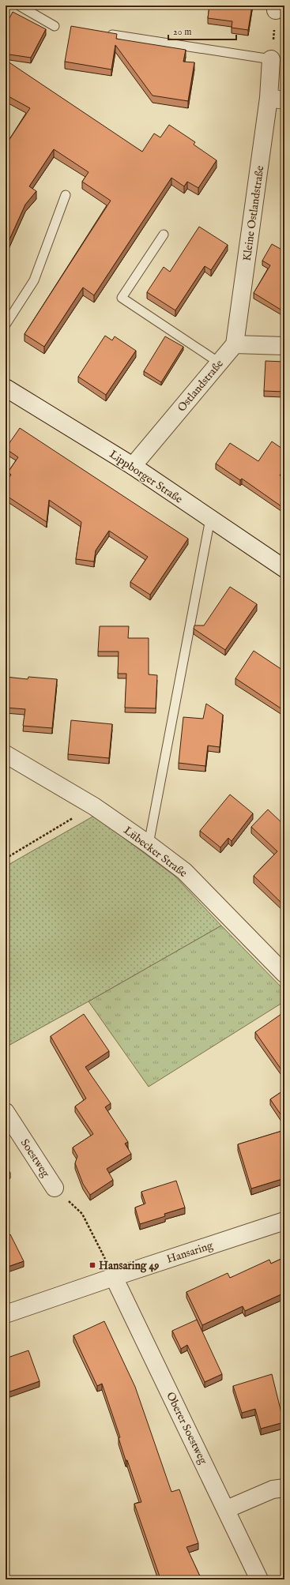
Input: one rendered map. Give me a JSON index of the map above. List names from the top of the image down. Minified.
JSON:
{"streets":{"street":["Kleine Ostlandstraße","Ostlandstraße","Lippborger Straße","Lübecker Straße","Soestweg","Hansaring","Oberer Soestweg"]},"crossings":[["Kleine Ostlandstraße","Ostlandstraße"],["Ostlandstraße","Lippborger Straße"],["Hansaring","Oberer Soestweg"]],"places":{"transit":["Hansaring 49"]},"scale_bar":"20 m"}
